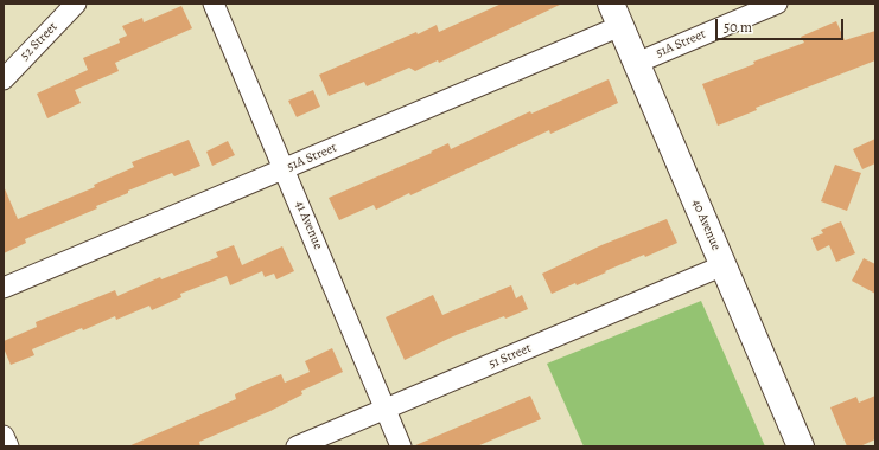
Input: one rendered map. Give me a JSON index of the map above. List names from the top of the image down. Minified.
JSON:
{"streets":{"street":["52 Street","51A Street","41 Avenue","40 Avenue","51 Street"]},"crossings":[["51A Street","41 Avenue"],["51A Street","40 Avenue"],["41 Avenue","51 Street"],["40 Avenue","51 Street"]],"scale_bar":"50 m"}
